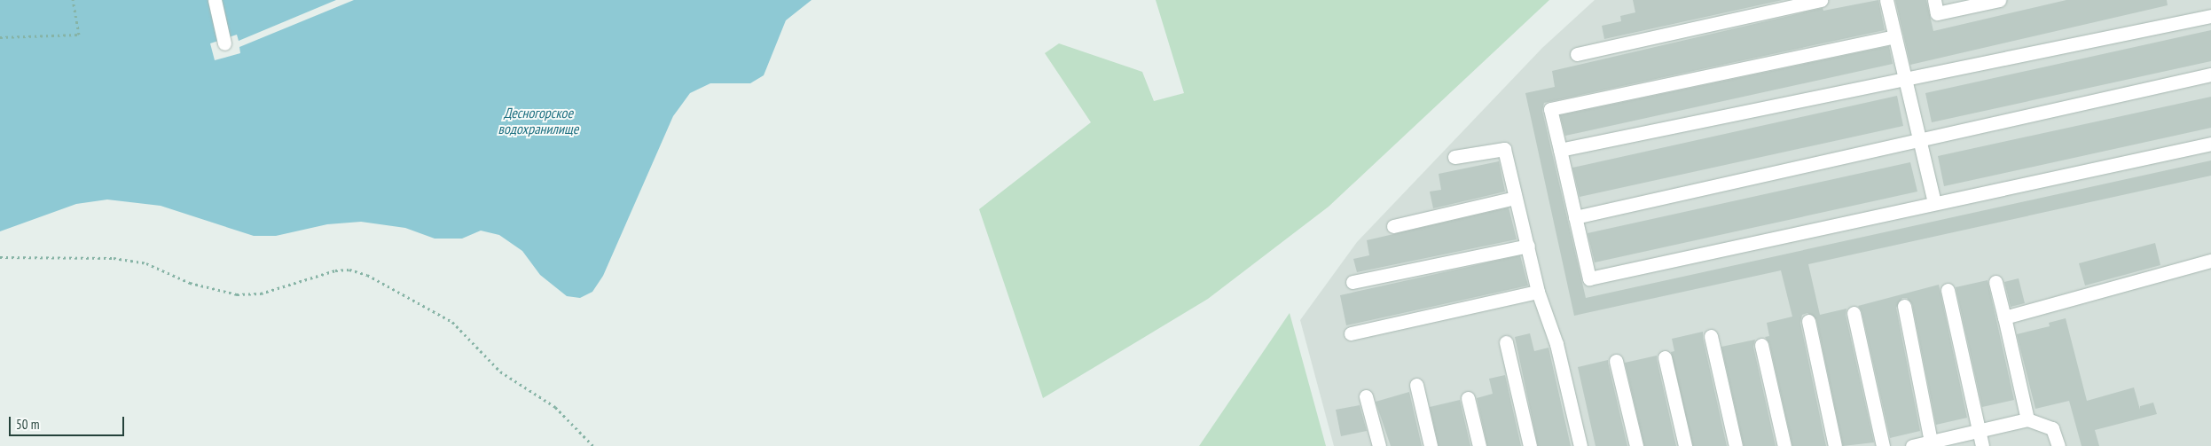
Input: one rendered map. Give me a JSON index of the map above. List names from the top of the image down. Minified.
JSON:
{"water":["Десногорское водохранилище"],"scale_bar":"50 m"}
